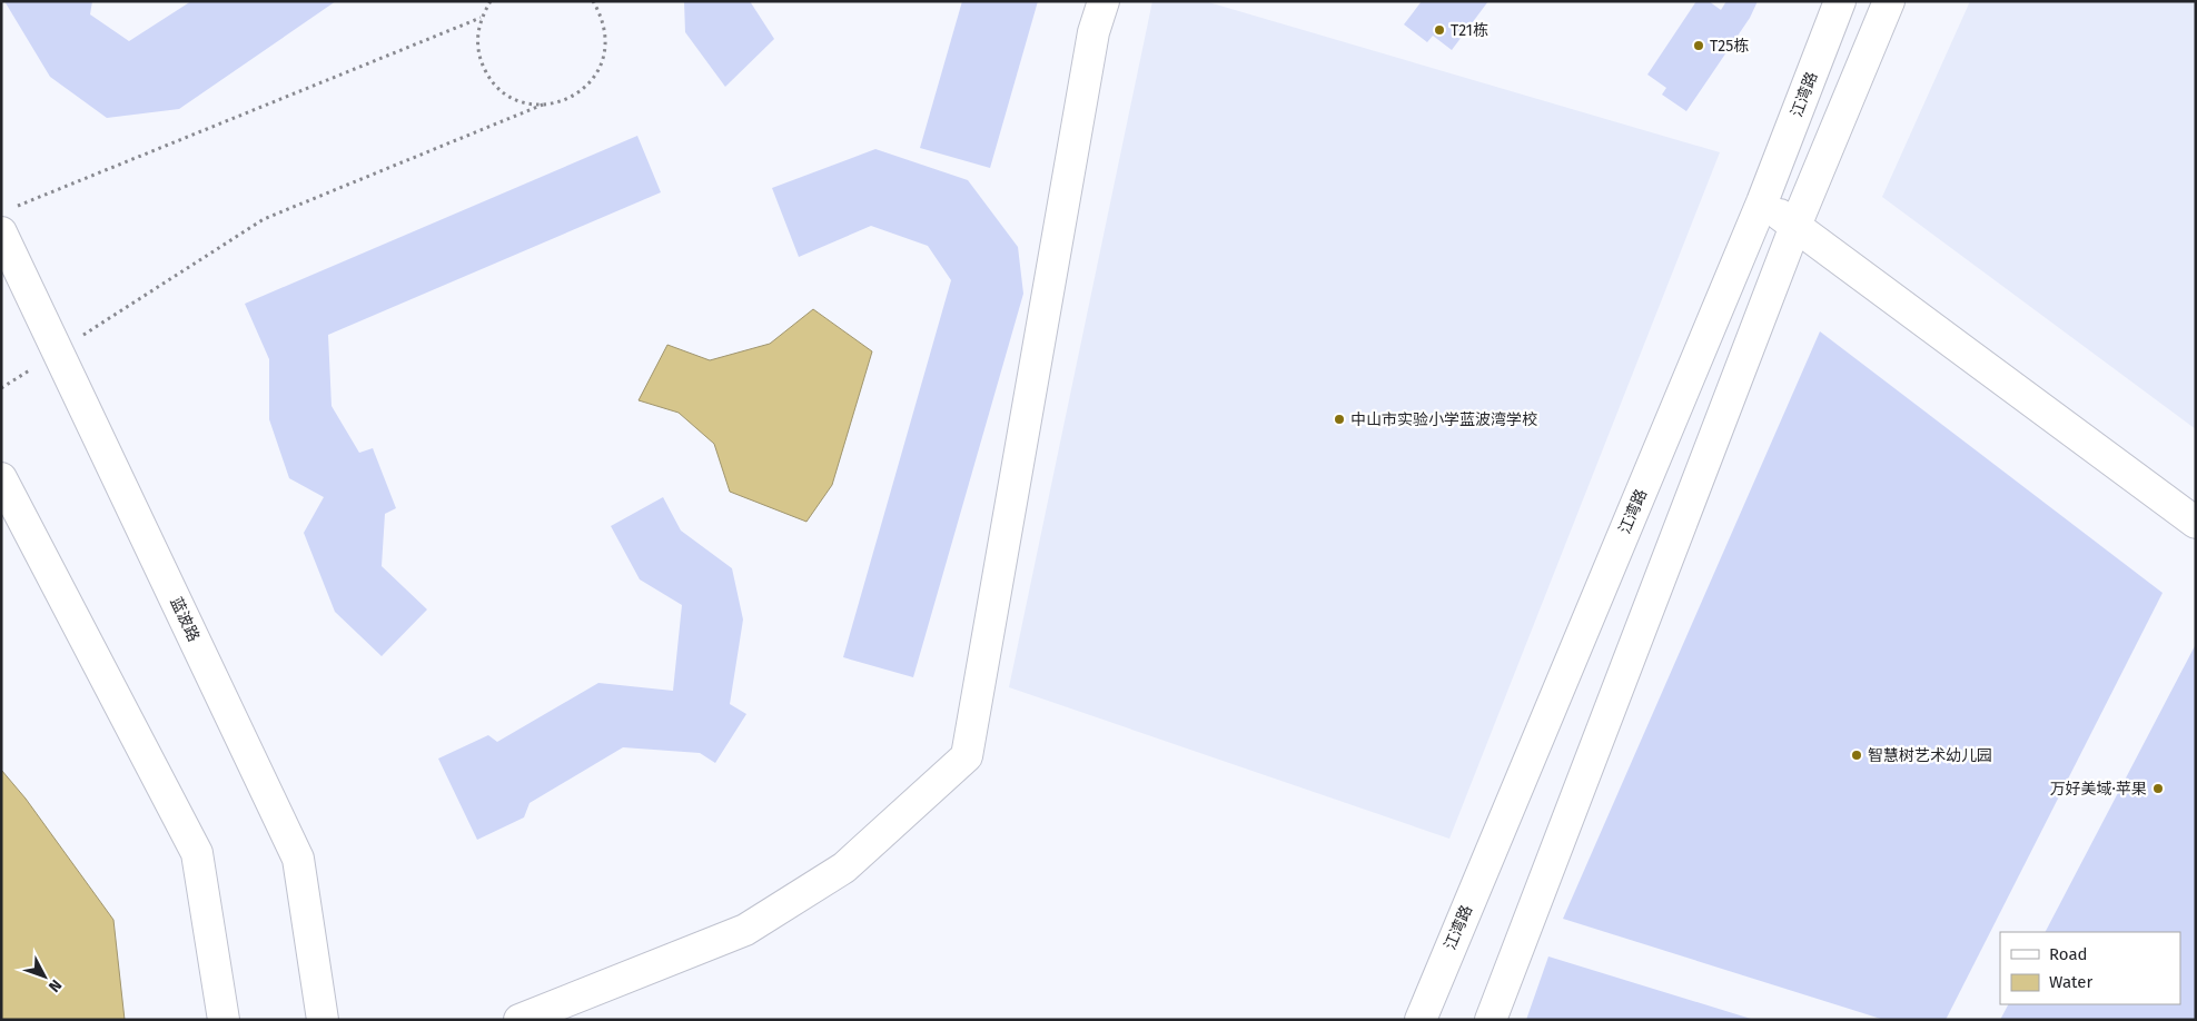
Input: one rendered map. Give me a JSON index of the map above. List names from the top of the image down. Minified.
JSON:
{"streets":{"street":["江湾路","蓝波路"]},"places":["T21栋","T25栋","中山市实验小学蓝波湾学校","智慧树艺术幼儿园","万好美域·苹果"],"legend":["Road","Water"],"north":"bottom right"}
